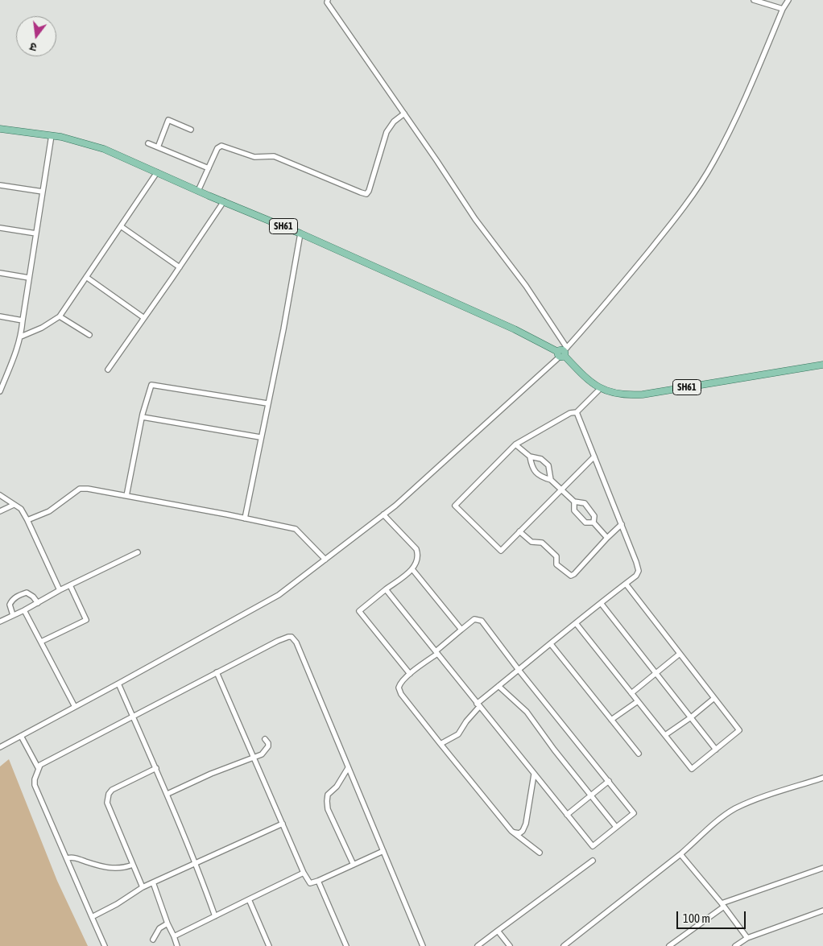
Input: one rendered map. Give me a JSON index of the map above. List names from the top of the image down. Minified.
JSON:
{"streets":{"main road":["SH61"]},"scale_bar":"100 m","north":"bottom"}
